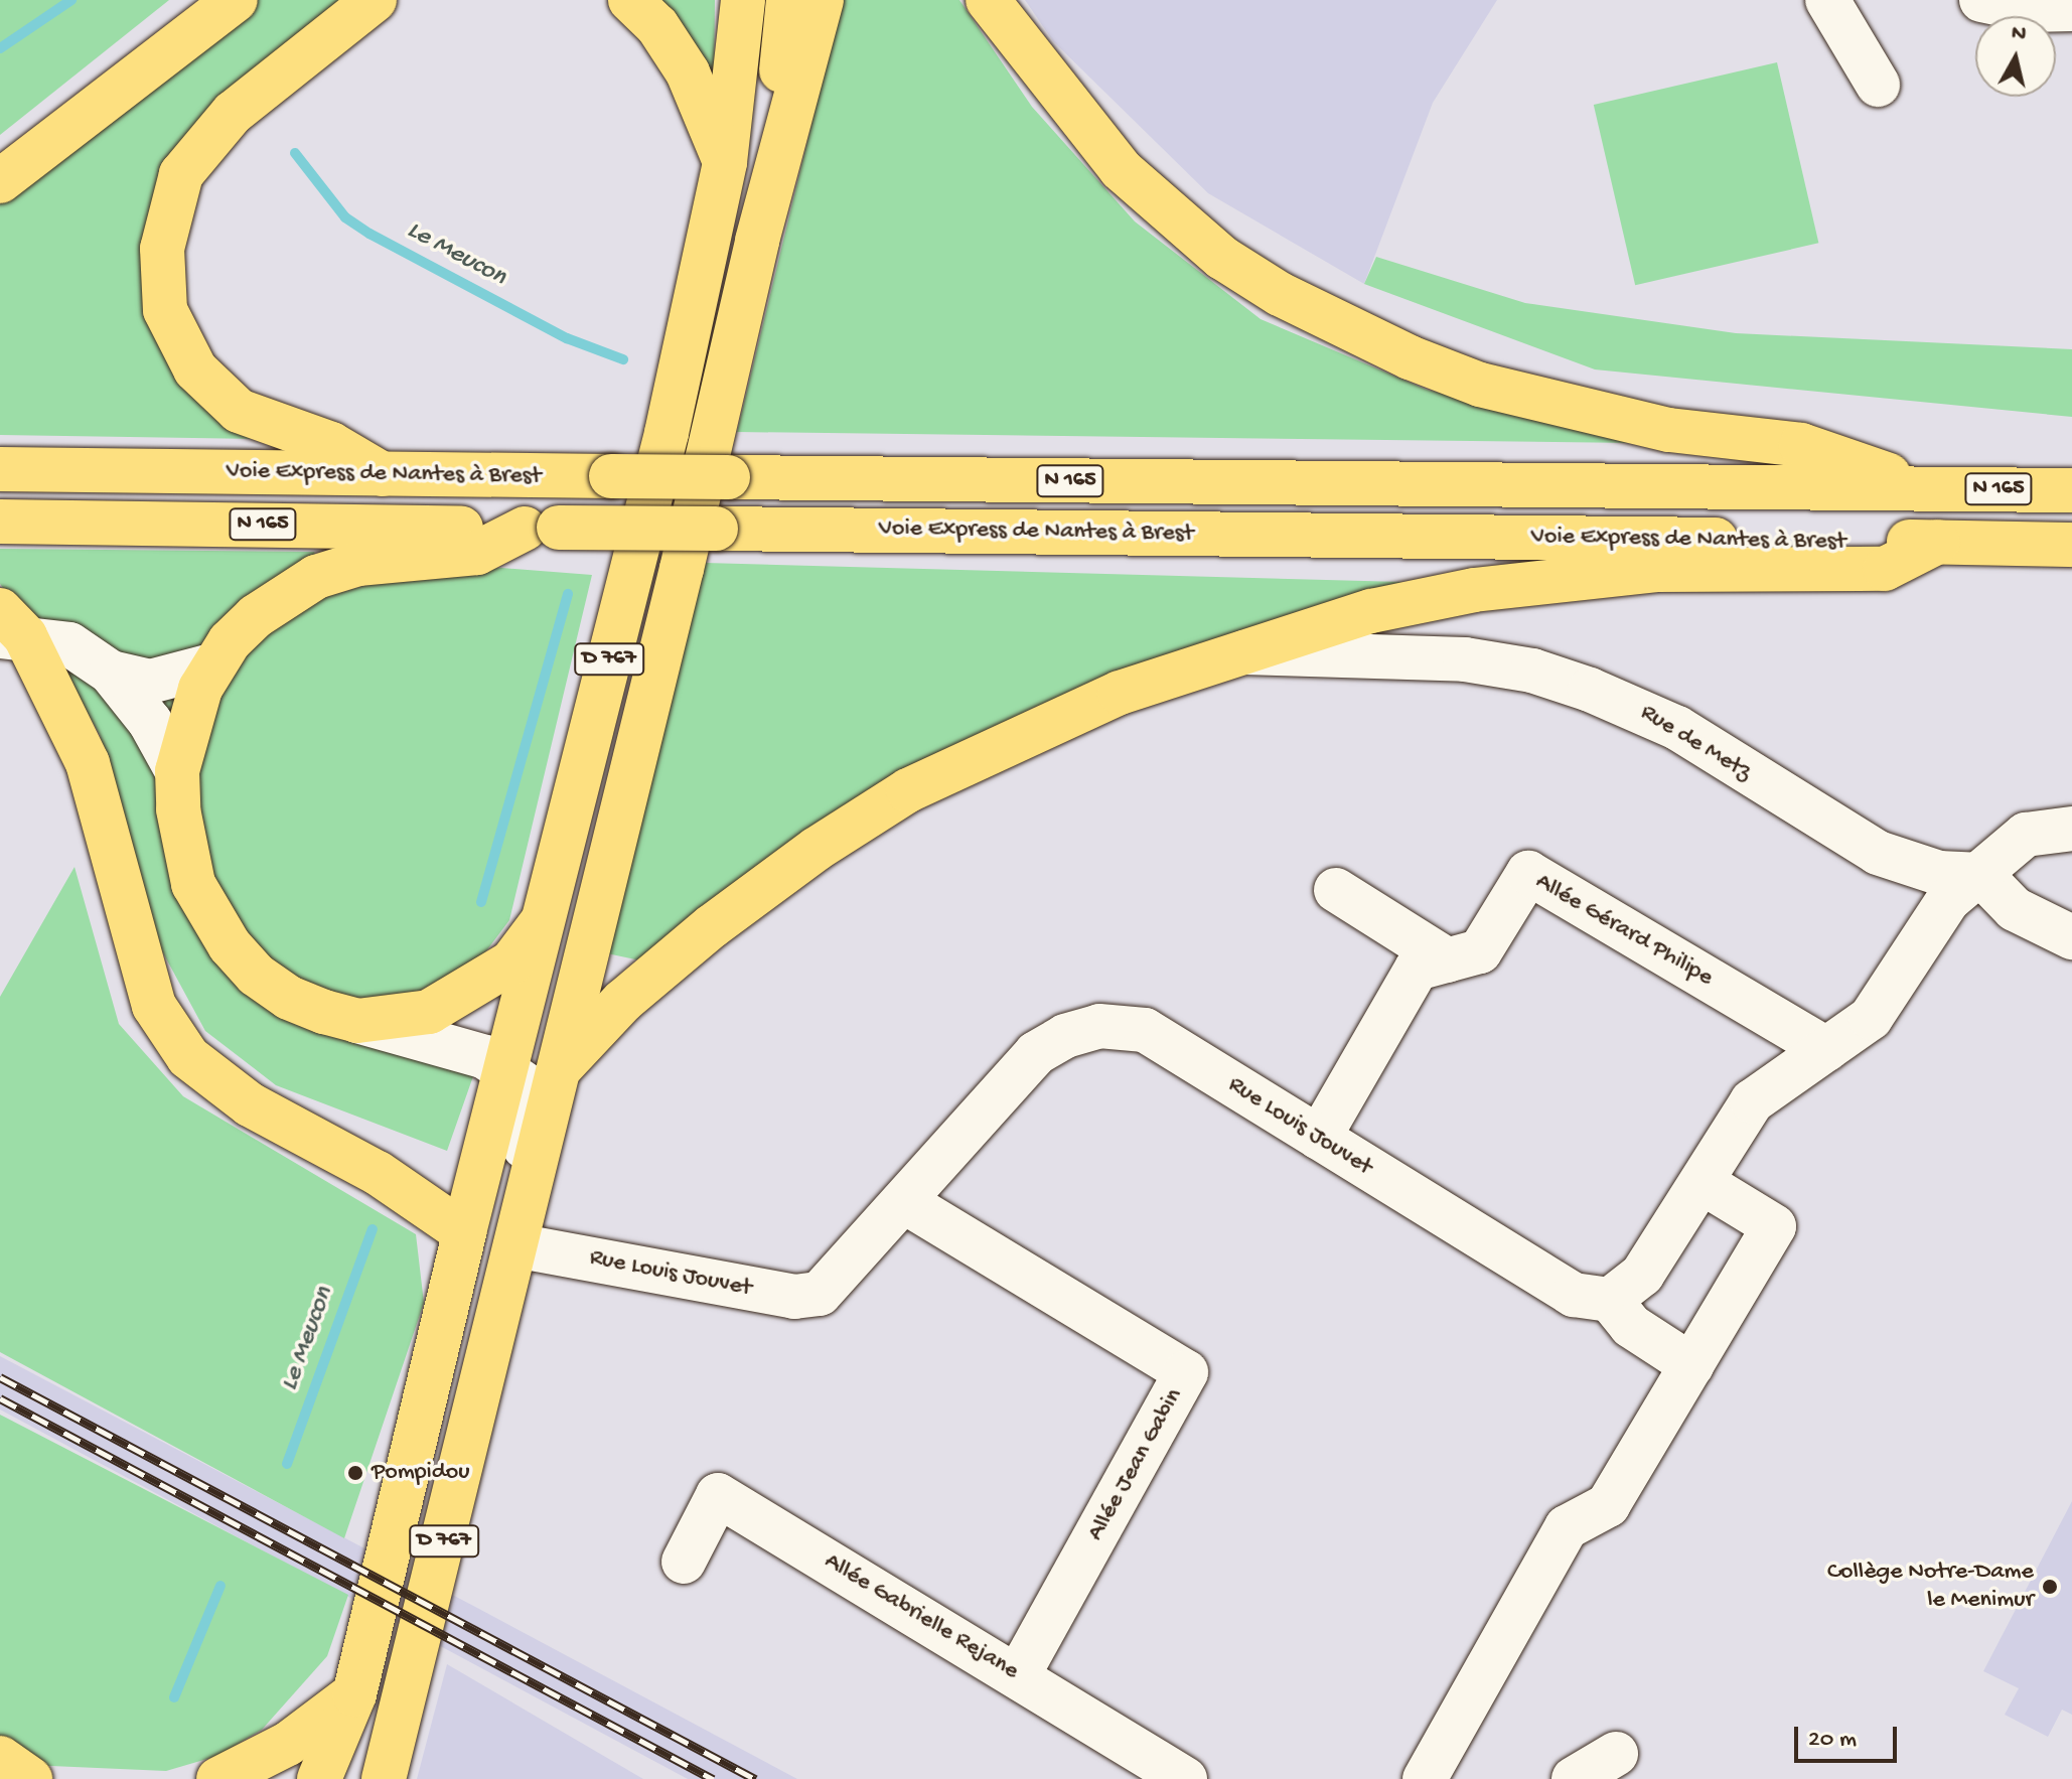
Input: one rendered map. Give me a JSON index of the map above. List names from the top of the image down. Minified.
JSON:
{"streets":{"main road":["Voie Express de Nantes à Brest","N 165","D 767"],"street":["Rue de Metz","Allée Gérard Philipe","Rue Louis Jouvet","Allée Jean Gabin","Allée Gabrielle Rejane"]},"crossings":[["D 767","Rue Louis Jouvet"],["Allée Gérard Philipe","Rue Louis Jouvet"],["Rue Louis Jouvet","Allée Jean Gabin"],["Allée Jean Gabin","Allée Gabrielle Rejane"]],"water":["Le Meucon"],"places":["Pompidou","Collège Notre-Dame le Menimur"],"scale_bar":"20 m","north":"top"}
